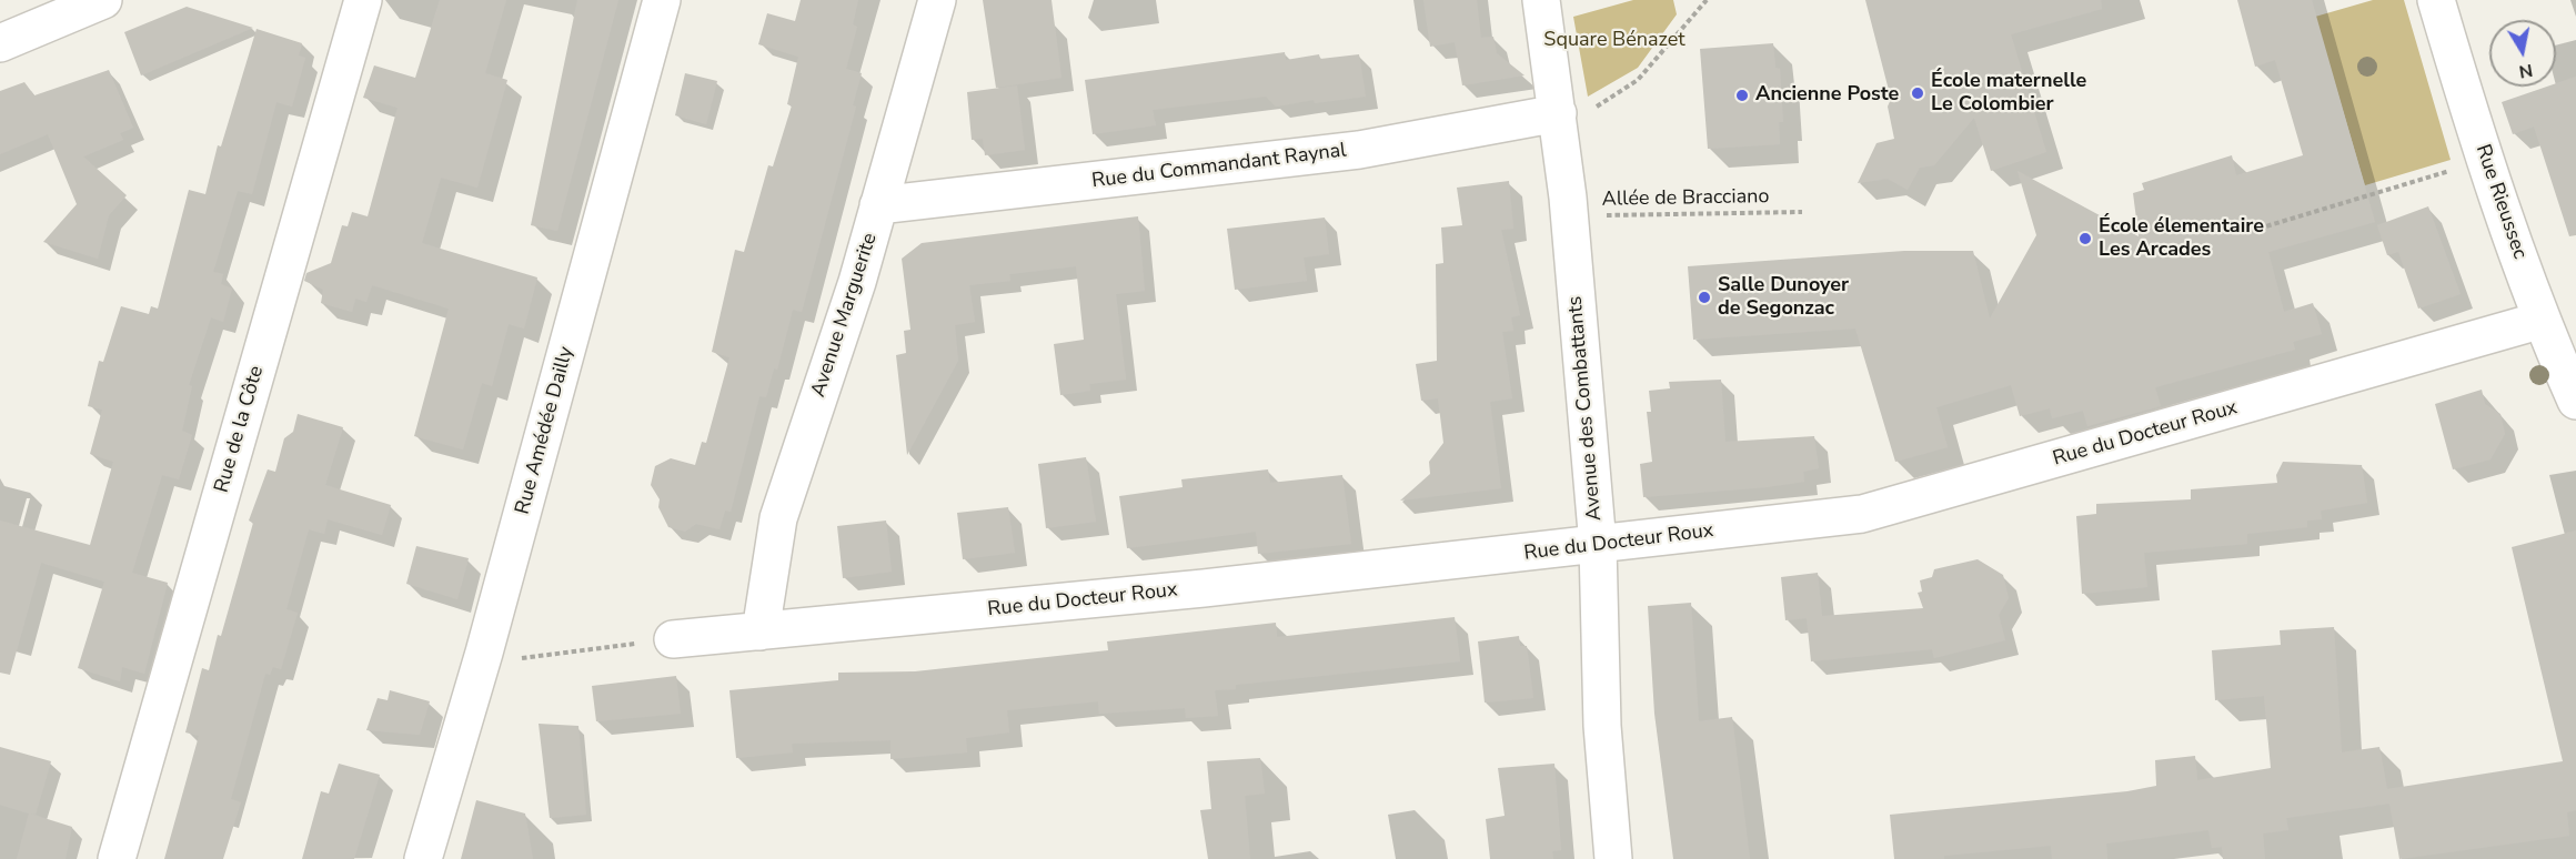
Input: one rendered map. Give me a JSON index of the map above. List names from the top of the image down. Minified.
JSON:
{"streets":{"street":["Rue du Commandant Raynal","Rue Rieussec","Avenue Marguerite","Avenue des Combattants","Rue de la Côte","Rue Amédée Dailly","Rue du Docteur Roux"],"path":["Allée de Bracciano"]},"crossings":[["Rue du Commandant Raynal","Avenue Marguerite"],["Rue du Commandant Raynal","Avenue des Combattants"],["Allée de Bracciano","Avenue des Combattants"],["Rue Rieussec","Rue du Docteur Roux"],["Avenue Marguerite","Rue du Docteur Roux"],["Avenue des Combattants","Rue du Docteur Roux"]],"parks":["Square Bénazet"],"places":["École maternelle Le Colombier","Ancienne Poste","École élementaire Les Arcades","Salle Dunoyer de Segonzac"],"north":"bottom"}
